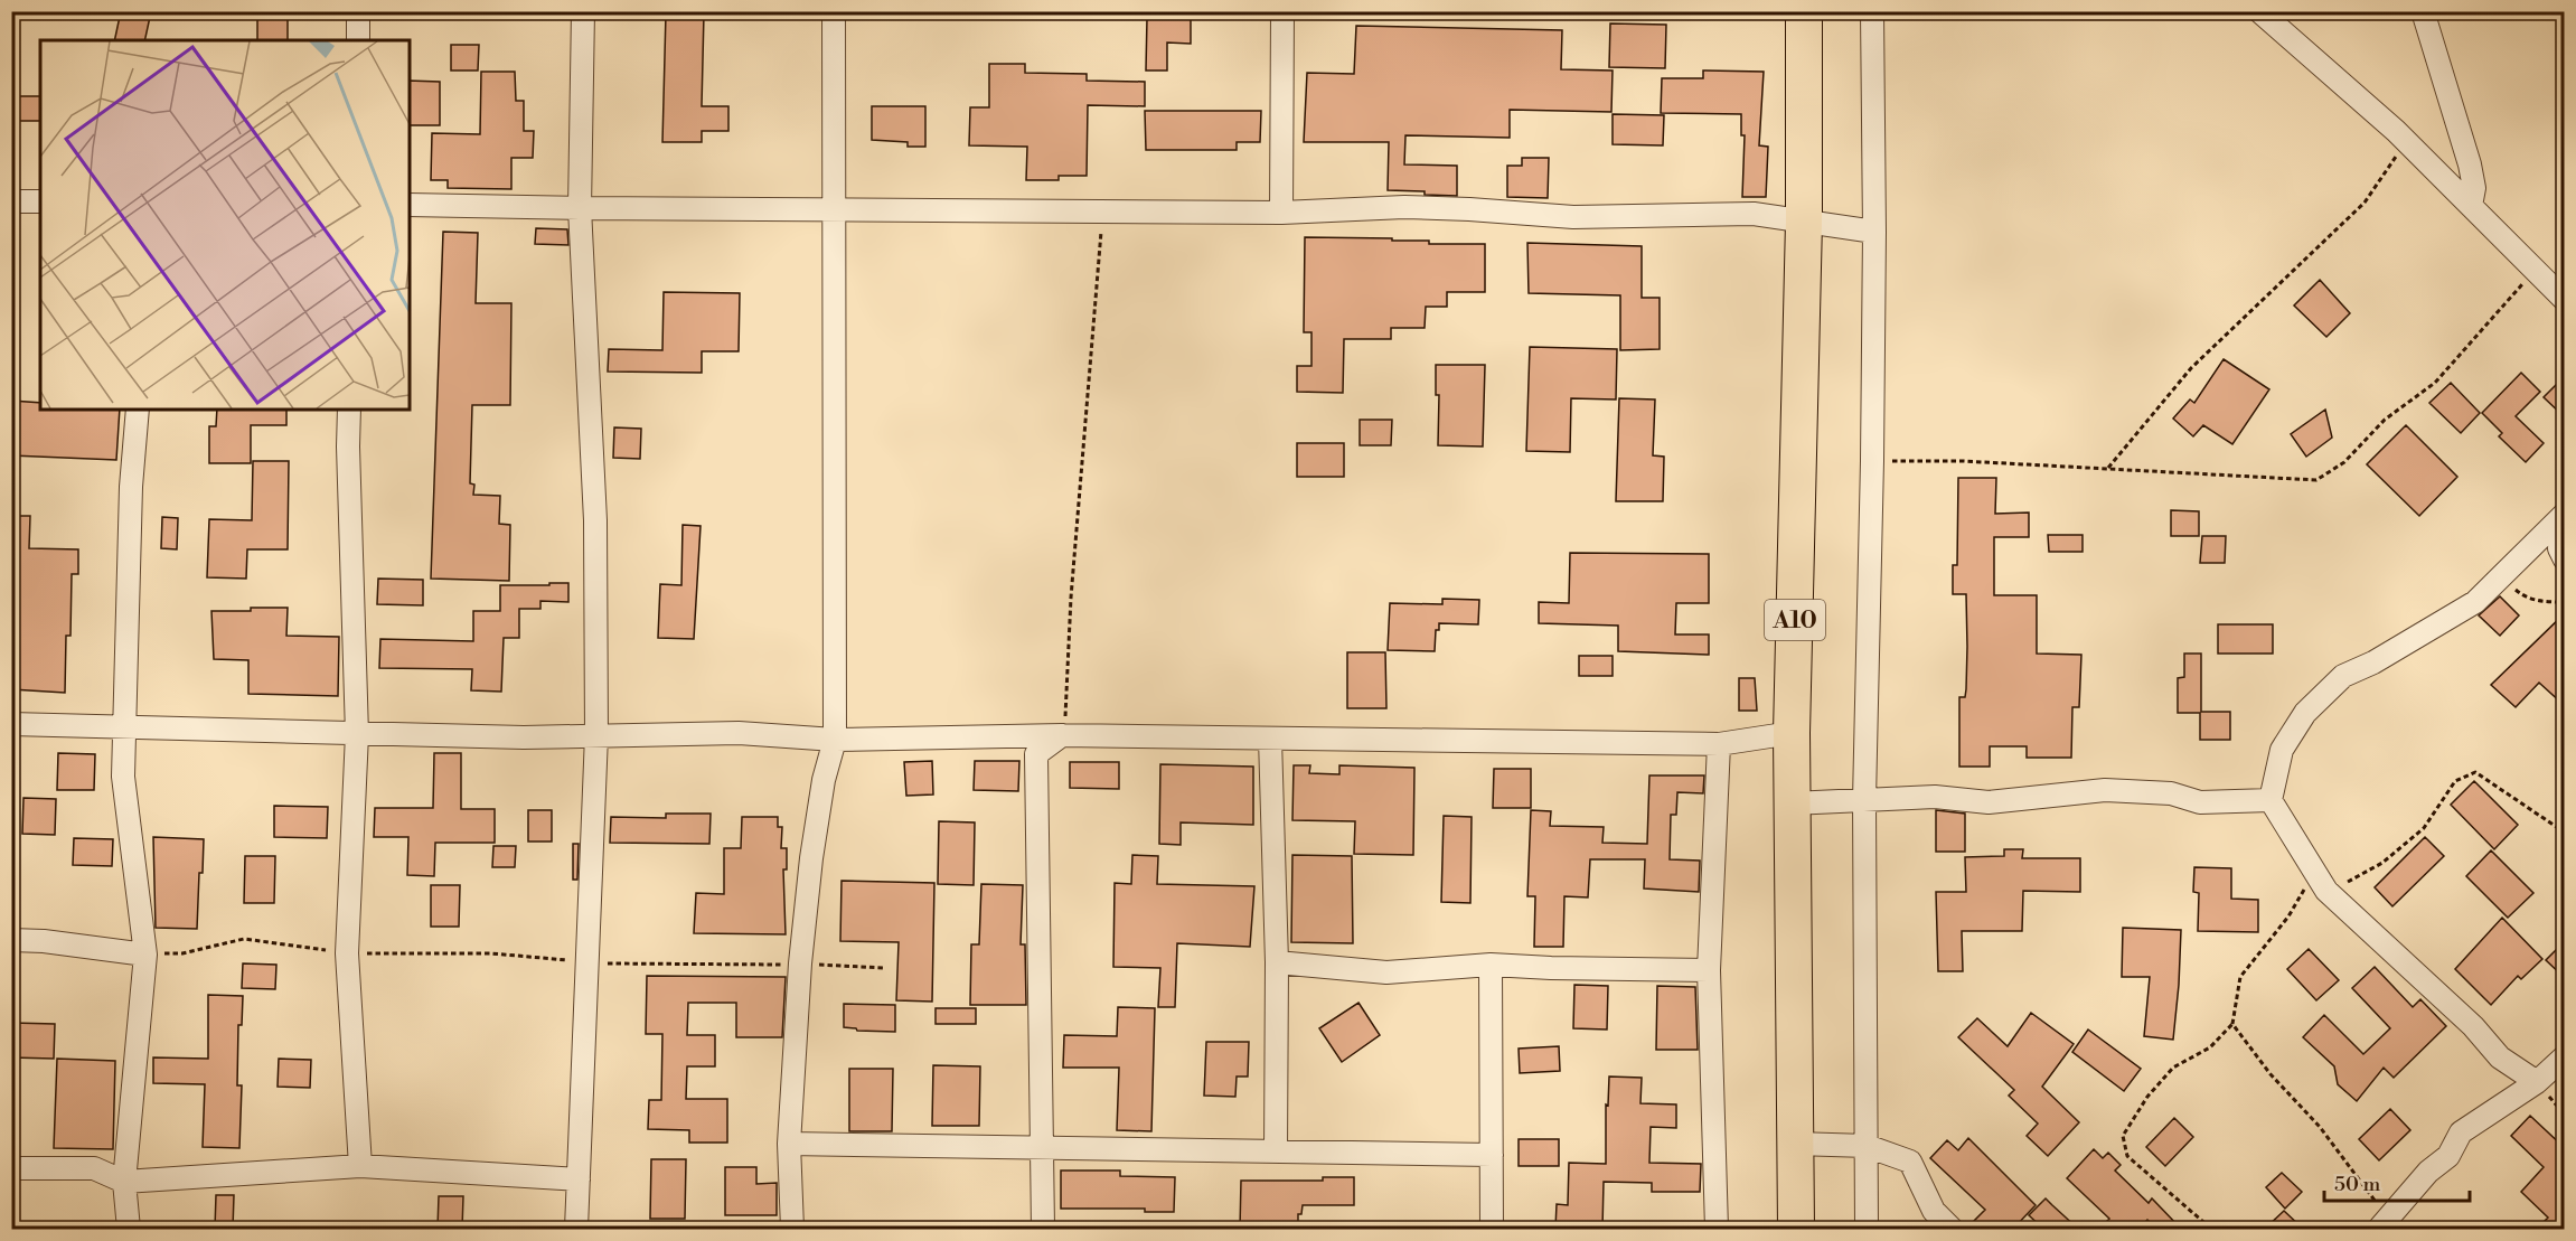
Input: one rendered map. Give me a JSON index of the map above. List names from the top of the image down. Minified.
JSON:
{"streets":{"main road":["A10"]},"scale_bar":"50 m"}
